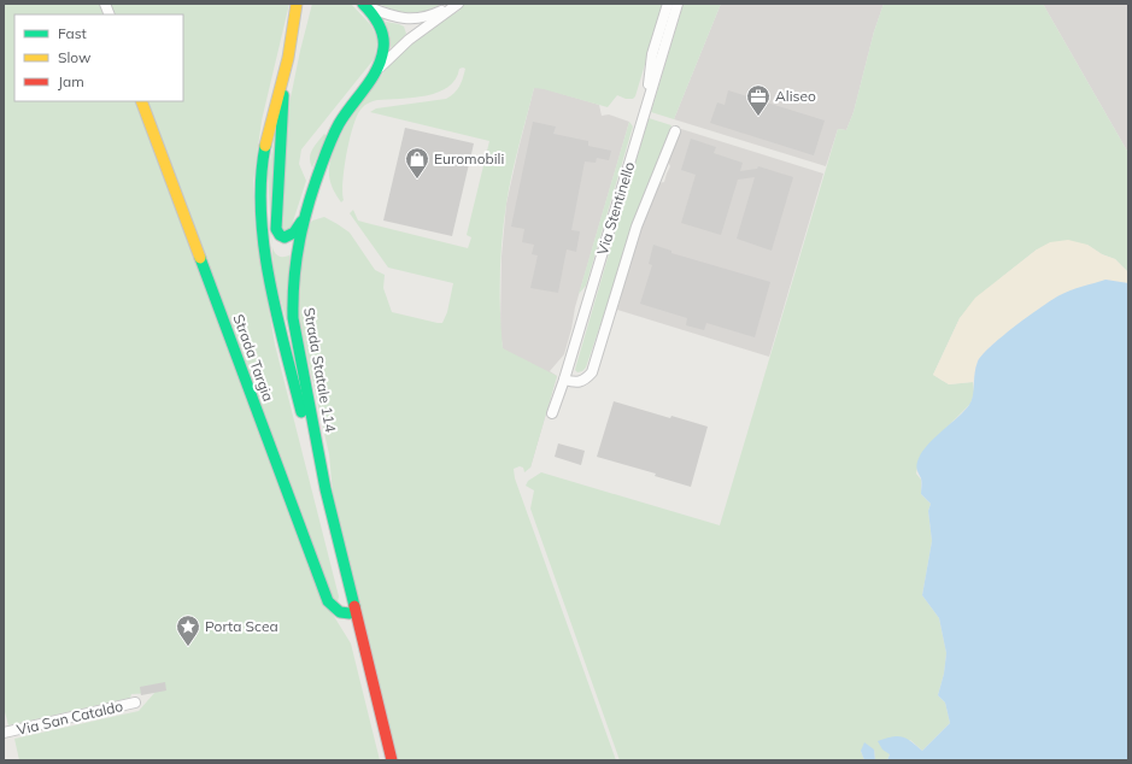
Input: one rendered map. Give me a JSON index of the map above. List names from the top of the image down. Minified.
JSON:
{"streets":{"main road":["Strada Targia","Strada Statale 114"],"street":["Via Stentinello","Via San Cataldo"]},"crossings":[["Strada Targia","Strada Statale 114"]],"places":{"office":["Aliseo"],"shop":["Euromobili"],"place":["Porta Scea"]},"legend":["Fast","Slow","Jam"]}
